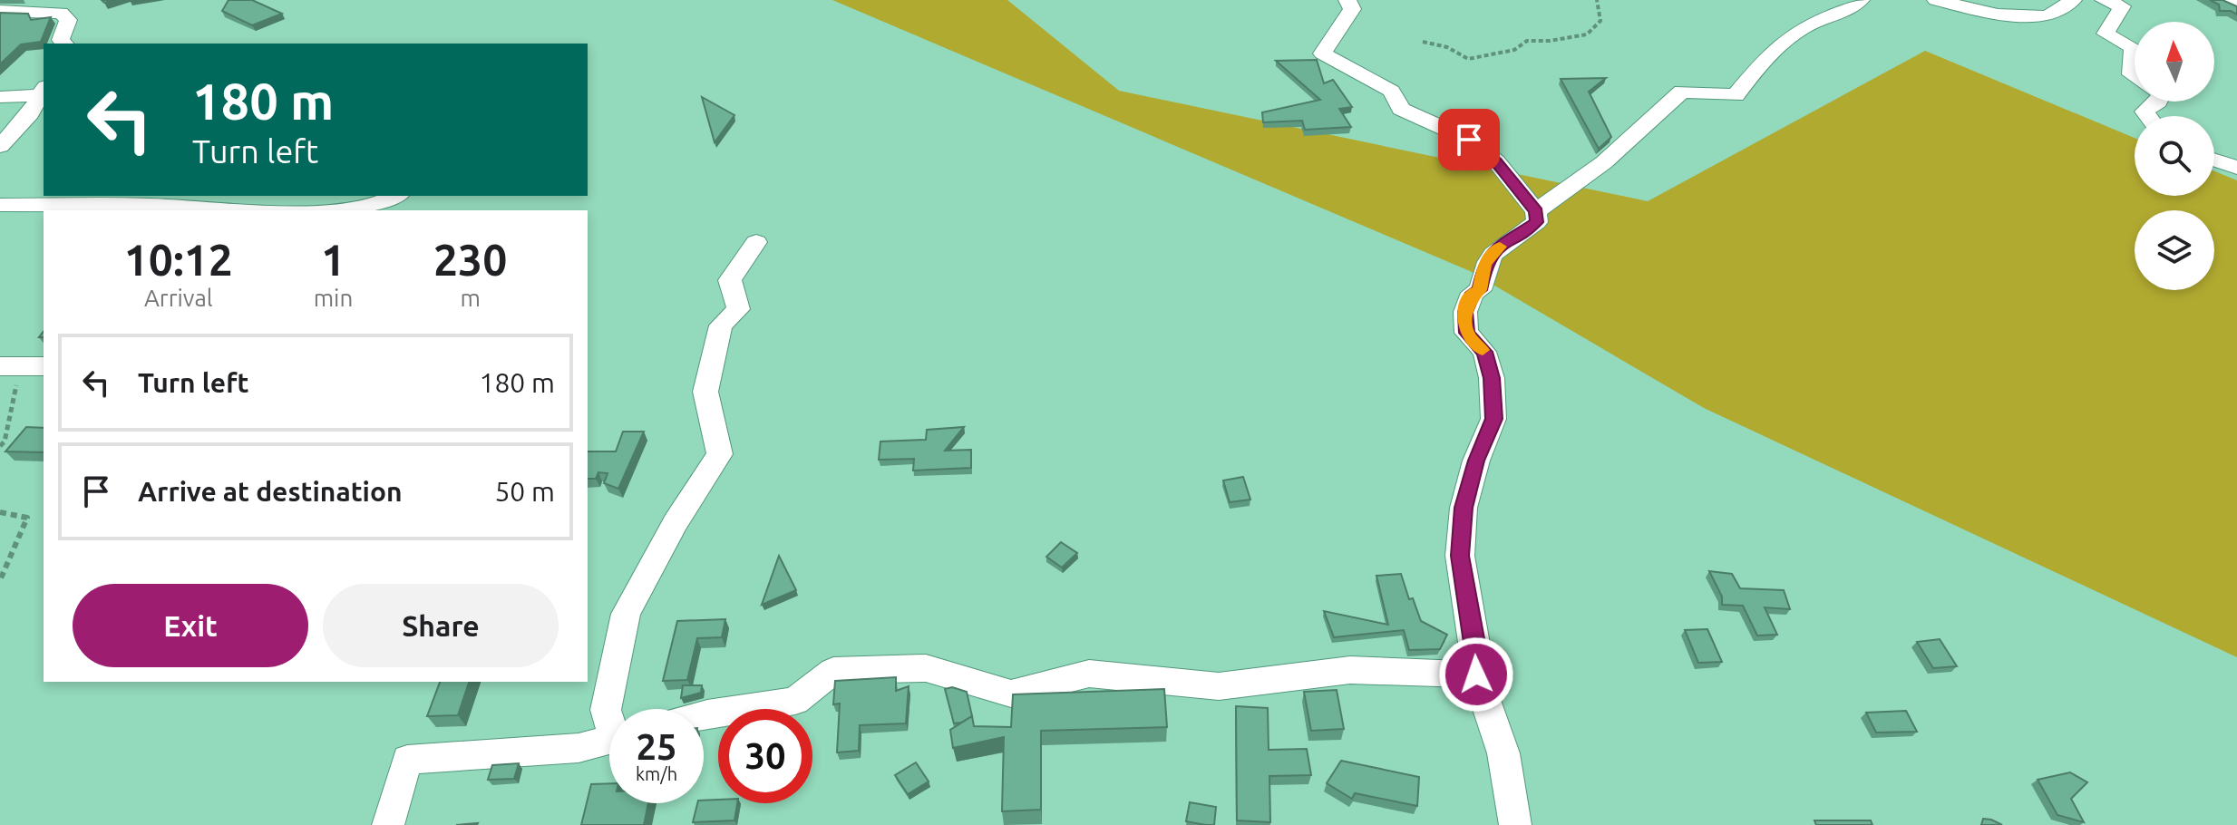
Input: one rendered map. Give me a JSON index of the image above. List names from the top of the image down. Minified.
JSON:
{"north":"top","page":{"turn":["180 m","Turn left"],"eta":["10:12","Arrival","1","min","230","m"],"list":[{"name":"Turn left","value":"180 m"},{"name":"Arrive at destination","value":"50 m"}],"buttons":["Exit","Share"],"speed":"25 km/h","limit":"30"}}
